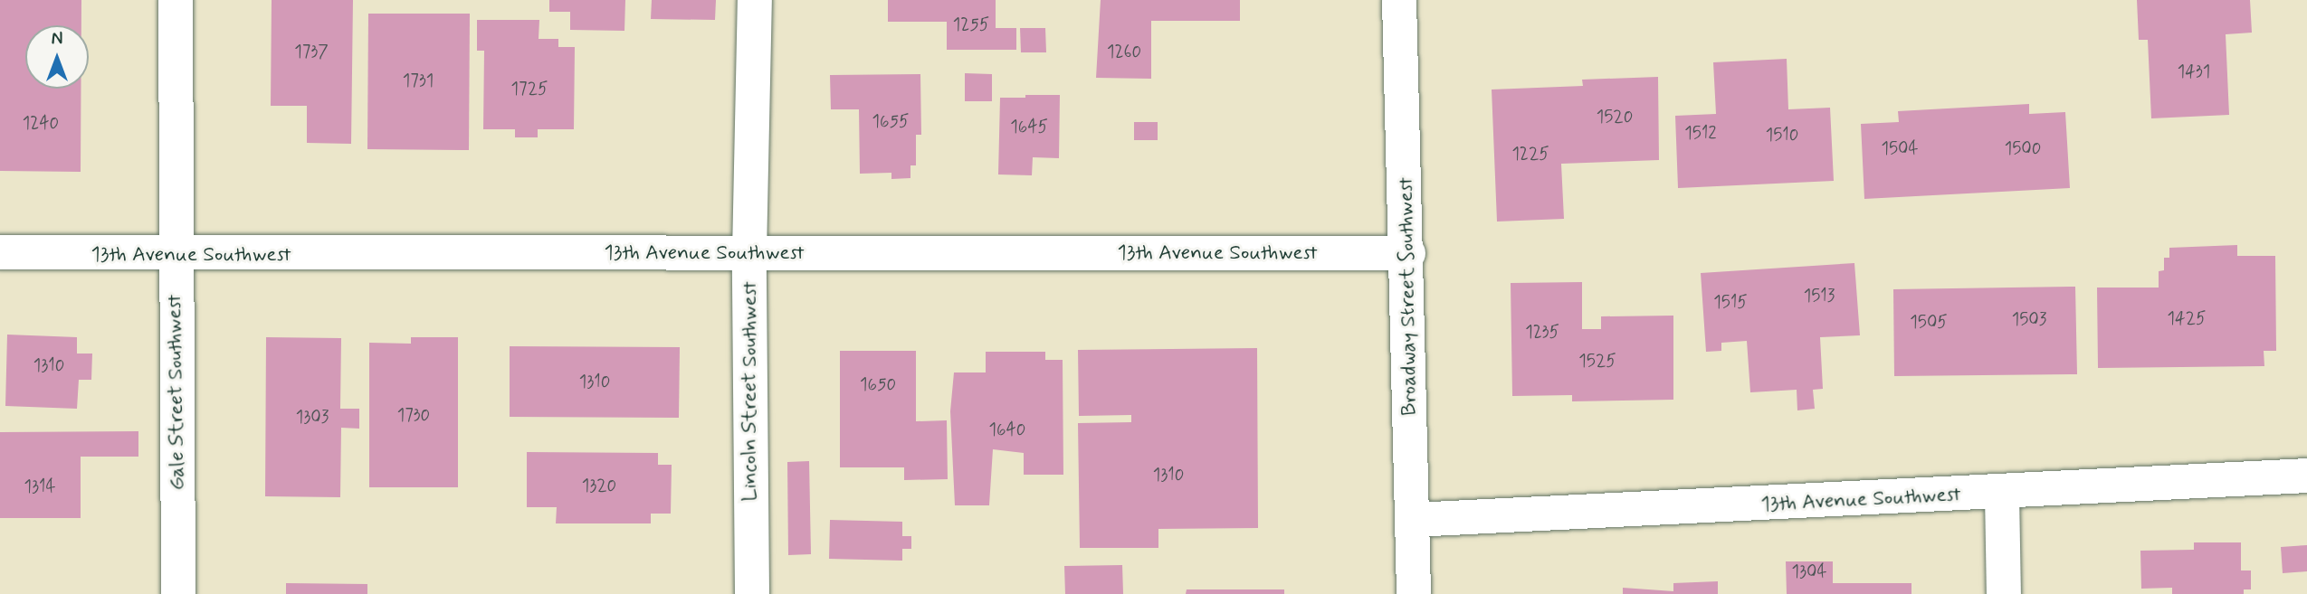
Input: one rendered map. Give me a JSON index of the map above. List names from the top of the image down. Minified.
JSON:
{"streets":{"street":["13th Avenue Southwest","Broadway Street Southwest","Lincoln Street Southwest","Gale Street Southwest"]},"crossings":[["13th Avenue Southwest","Broadway Street Southwest"],["13th Avenue Southwest","Lincoln Street Southwest"],["13th Avenue Southwest","Gale Street Southwest"]],"house_numbers":["1255","1737","1260","1431","1731","1725","1520","1655","1240","1645","1512","1510","1504","1500","1225","1513","1515","1425","1503","1505","1235","1525","1310","1310","1650","1730","1303","1640","1310","1320","1314","1304"],"north":"top"}
